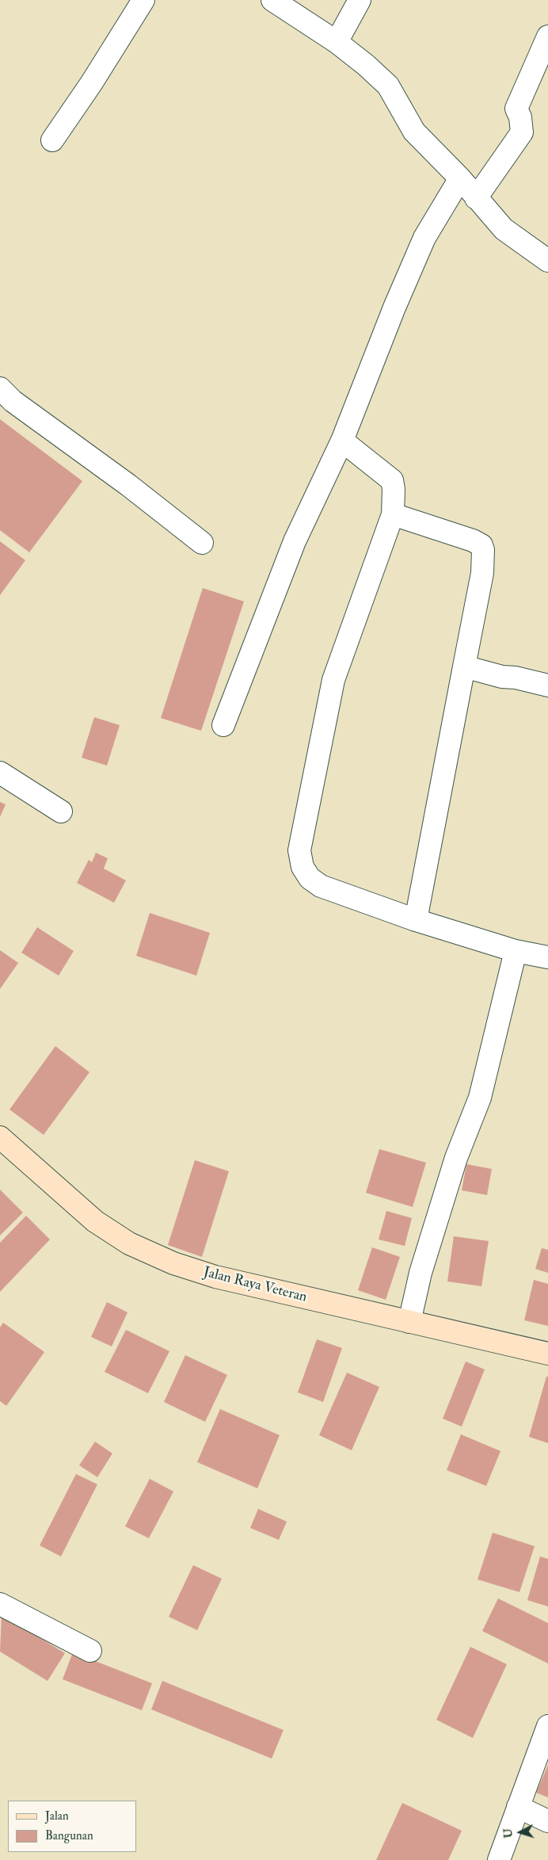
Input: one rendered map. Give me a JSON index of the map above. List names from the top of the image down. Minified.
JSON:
{"streets":{"street":["Jalan Raya Veteran"]},"legend":["Jalan","Bangunan"],"north":"left"}
